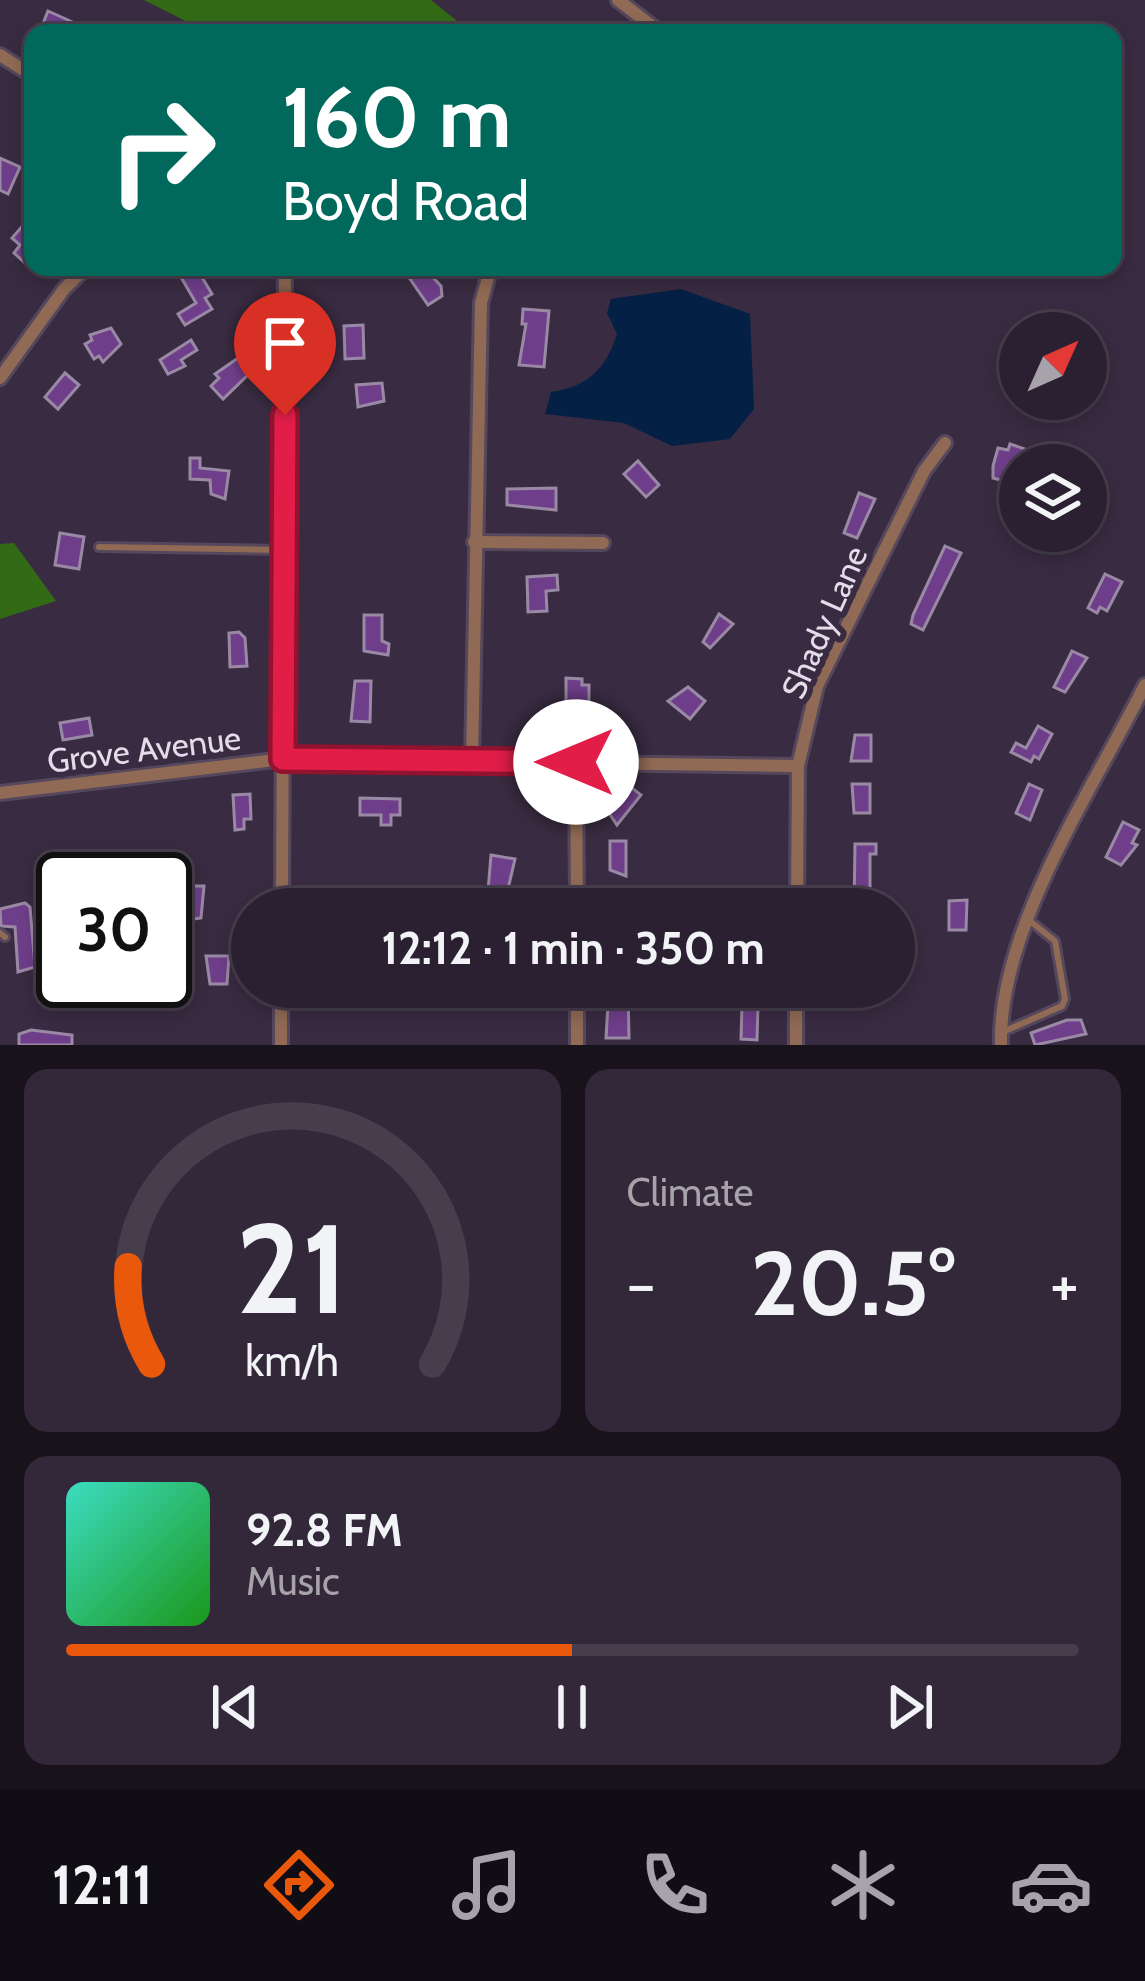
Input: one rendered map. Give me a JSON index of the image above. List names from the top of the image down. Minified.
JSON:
{"streets":{"street":["Shady Lane","Grove Avenue"]},"crossings":[["Shady Lane","Grove Avenue"]],"north":"top right","page":{"turn":["160 m","Boyd Road"],"limit":"30","trip":"12:12 · 1 min · 350 m","tile":"Climate","heat":["−","20.5°","+"],"song":["92.8 FM","Music"],"tabs":"12:11","gauge":["21","km/h"]}}
